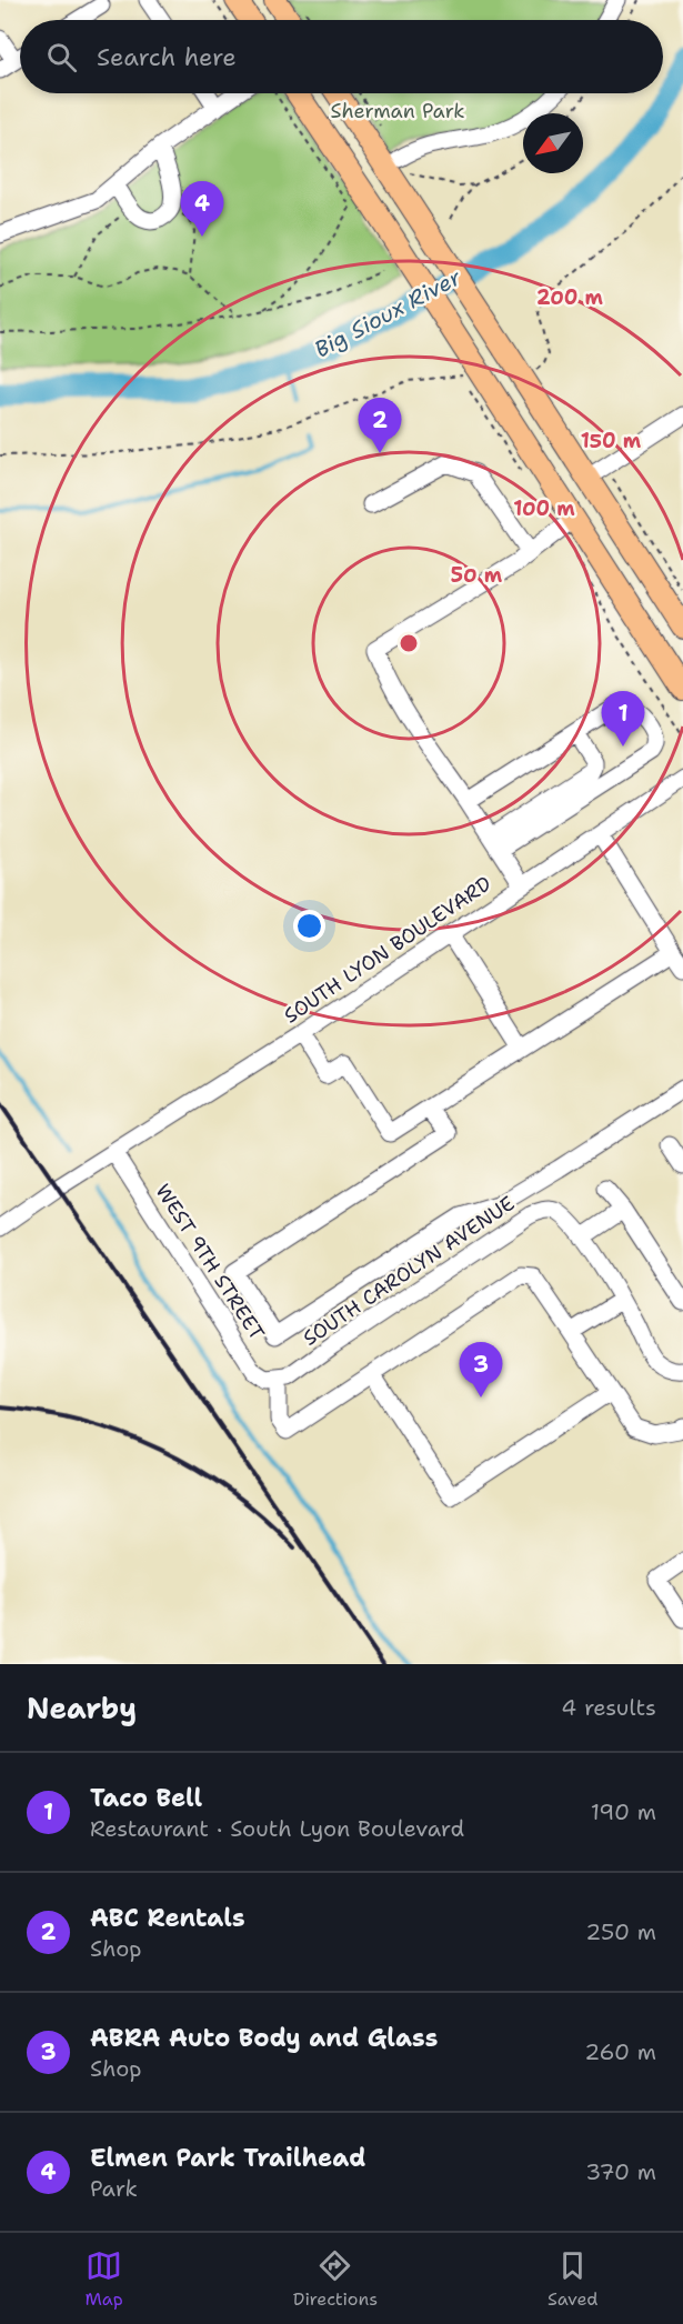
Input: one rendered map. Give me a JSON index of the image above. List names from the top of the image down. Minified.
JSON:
{"streets":{"street":["SOUTH LYON BOULEVARD","WEST 9TH STREET","SOUTH CAROLYN AVENUE"]},"crossings":[["SOUTH LYON BOULEVARD","WEST 9TH STREET"],["WEST 9TH STREET","SOUTH CAROLYN AVENUE"]],"water":["Big Sioux River"],"parks":["Sherman Park"],"north":"bottom left","page":{"search":"Search here","pins":["4","2","1","3"],"heading":["Nearby","4 results"],"list":[{"mark":"1","name":"Taco Bell","note":"Restaurant · South Lyon Boulevard","value":"190 m"},{"mark":"2","name":"ABC Rentals","note":"Shop","value":"250 m"},{"mark":"3","name":"ABRA Auto Body and Glass","note":"Shop","value":"260 m"},{"mark":"4","name":"Elmen Park Trailhead","note":"Park","value":"370 m"}],"nav":["Map","Directions","Saved"]},"rings":["200 m","150 m","100 m","50 m"]}
